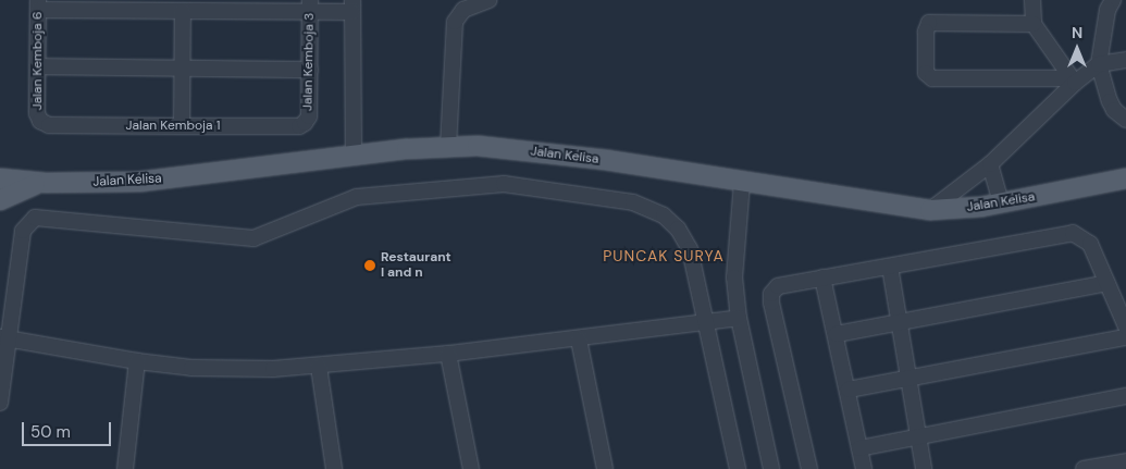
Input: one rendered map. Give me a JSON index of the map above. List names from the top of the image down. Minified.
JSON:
{"streets":{"main road":["Jalan Kelisa"],"street":["Jalan Kemboja 6","Jalan Kemboja 3","Jalan Kemboja 1"]},"crossings":[["Jalan Kemboja 6","Jalan Kemboja 1"],["Jalan Kemboja 3","Jalan Kemboja 1"]],"districts":["PUNCAK SURYA"],"places":["Restaurant l and n"],"scale_bar":"50 m","north":"top"}
